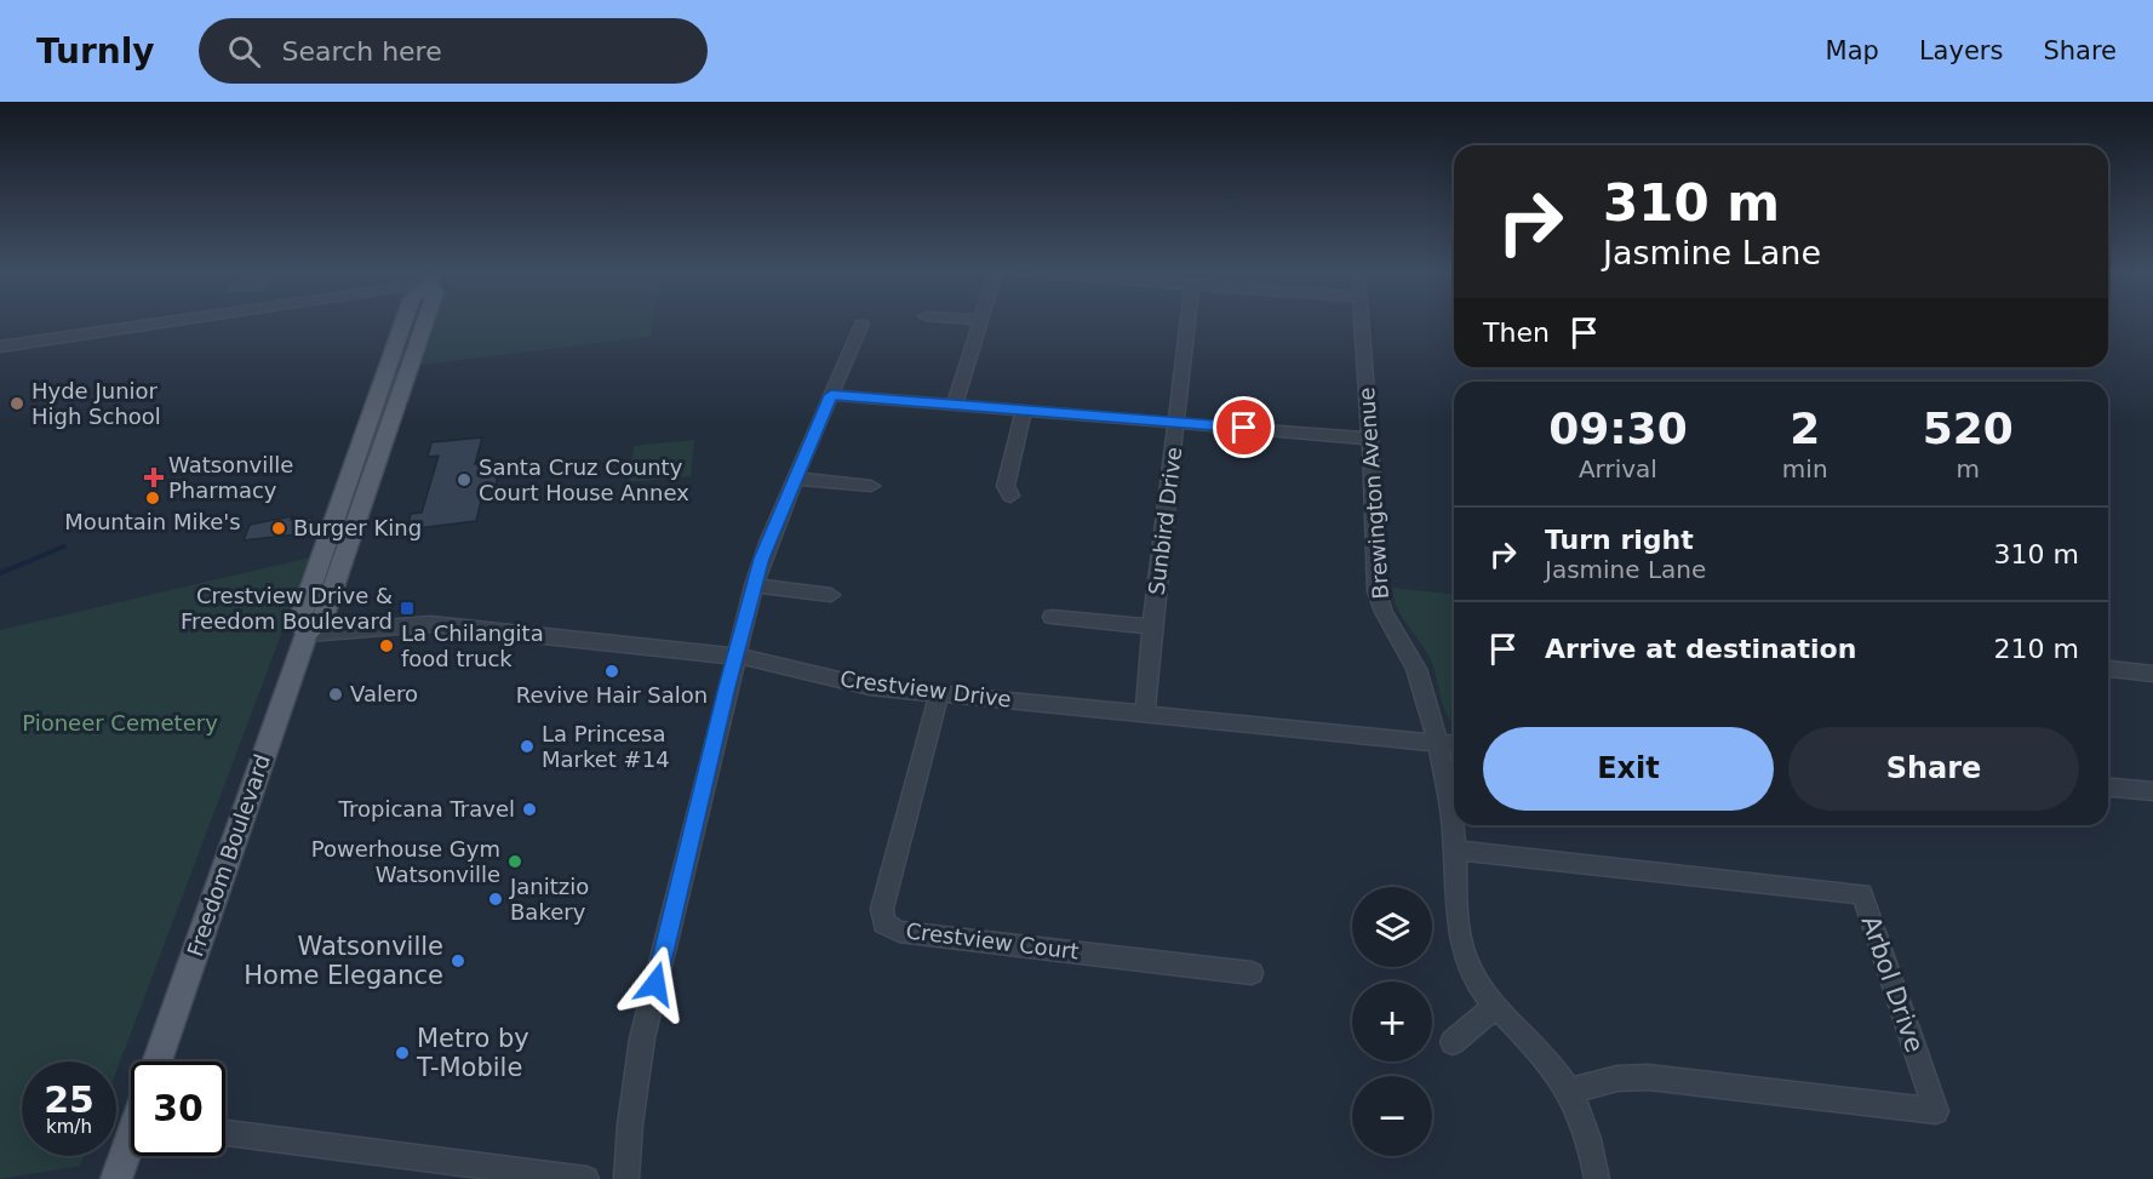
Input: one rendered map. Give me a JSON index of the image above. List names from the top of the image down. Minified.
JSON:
{"streets":{"main road":["Freedom Boulevard"],"street":["Brewington Avenue","Sunbird Drive","Crestview Drive","Crestview Court","Arbol Drive"]},"crossings":[["Brewington Avenue","Crestview Drive"],["Brewington Avenue","Arbol Drive"],["Sunbird Drive","Crestview Drive"],["Crestview Drive","Freedom Boulevard"],["Crestview Drive","Crestview Court"]],"parks":["Pioneer Cemetery"],"places":{"other":["Hyde Junior High School","Santa Cruz County Court House Annex","Mountain Mike's","Burger King","La Chilangita food truck","Revive Hair Salon","Valero","La Princesa Market #14","Tropicana Travel","Powerhouse Gym Watsonville","Janitzio Bakery","Watsonville Home Elegance","Metro by T-Mobile"],"health":["Watsonville Pharmacy"],"transit":["Crestview Drive & Freedom Boulevard"]},"page":{"header":"Turnly","search":"Search here","nav":["Map","Layers","Share"],"turn":["310 m","Jasmine Lane"],"then":"Then","eta":["09:30","Arrival","2","min","520","m"],"list":[{"name":"Turn right","note":"Jasmine Lane","value":"310 m"},{"name":"Arrive at destination","value":"210 m"}],"buttons":["Exit","Share"],"map_buttons":["+","−"],"speed":"25 km/h","limit":"30"}}
